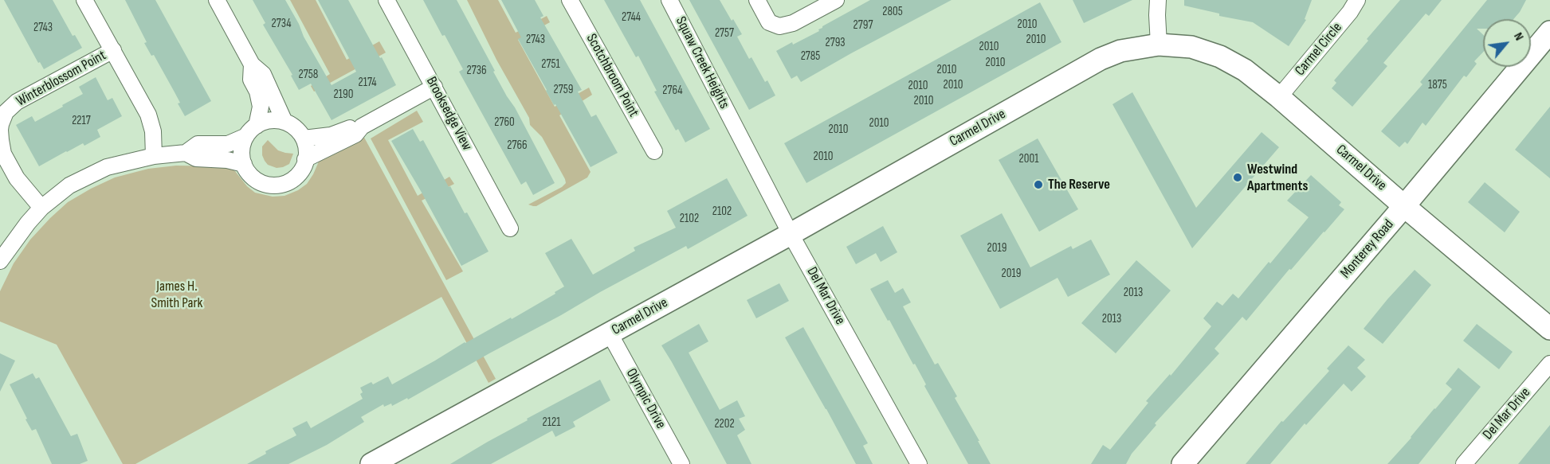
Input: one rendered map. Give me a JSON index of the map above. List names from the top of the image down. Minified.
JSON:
{"streets":{"street":["Carmel Circle","Squaw Creek Heights","Scotchbroom Point","Winterblossom Point","Brooksedge View","Carmel Drive","Monterey Road","Del Mar Drive","Olympic Drive"]},"crossings":[["Carmel Circle","Carmel Drive"],["Squaw Creek Heights","Del Mar Drive"],["Carmel Drive","Monterey Road"],["Carmel Drive","Del Mar Drive"],["Carmel Drive","Olympic Drive"]],"parks":["James H. Smith Park"],"places":["Westwind Apartments","The Reserve"],"house_numbers":["2805","2744","2734","2010","2797","2743","2757","2743","2010","2793","2010","2785","2010","2751","2010","2736","2758","2174","2010","1875","2010","2759","2764","2190","2010","2217","2760","2010","2010","2766","2010","2001","2102","2102","2019","2019","2013","2013","2121","2202"],"north":"top right"}
